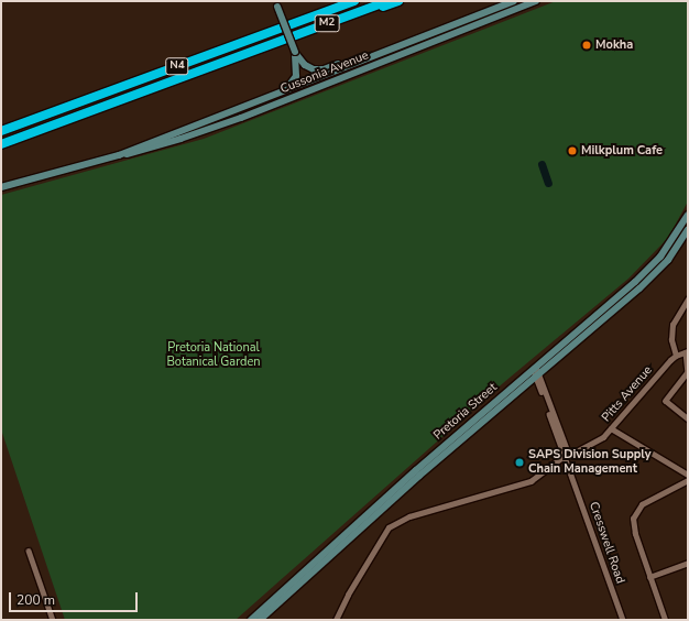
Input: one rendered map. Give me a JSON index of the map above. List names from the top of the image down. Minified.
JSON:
{"streets":{"highway":["M2","N4"],"main road":["Cussonia Avenue","Pretoria Street"],"street":["Pitts Avenue","Cresswell Road"]},"crossings":[["M2","N4"],["Pitts Avenue","Cresswell Road"],["Pretoria Street","Cresswell Road"]],"parks":["Pretoria National Botanical Garden"],"places":["Mokha","Milkplum Cafe","SAPS Division Supply Chain Management"],"scale_bar":"200 m"}
